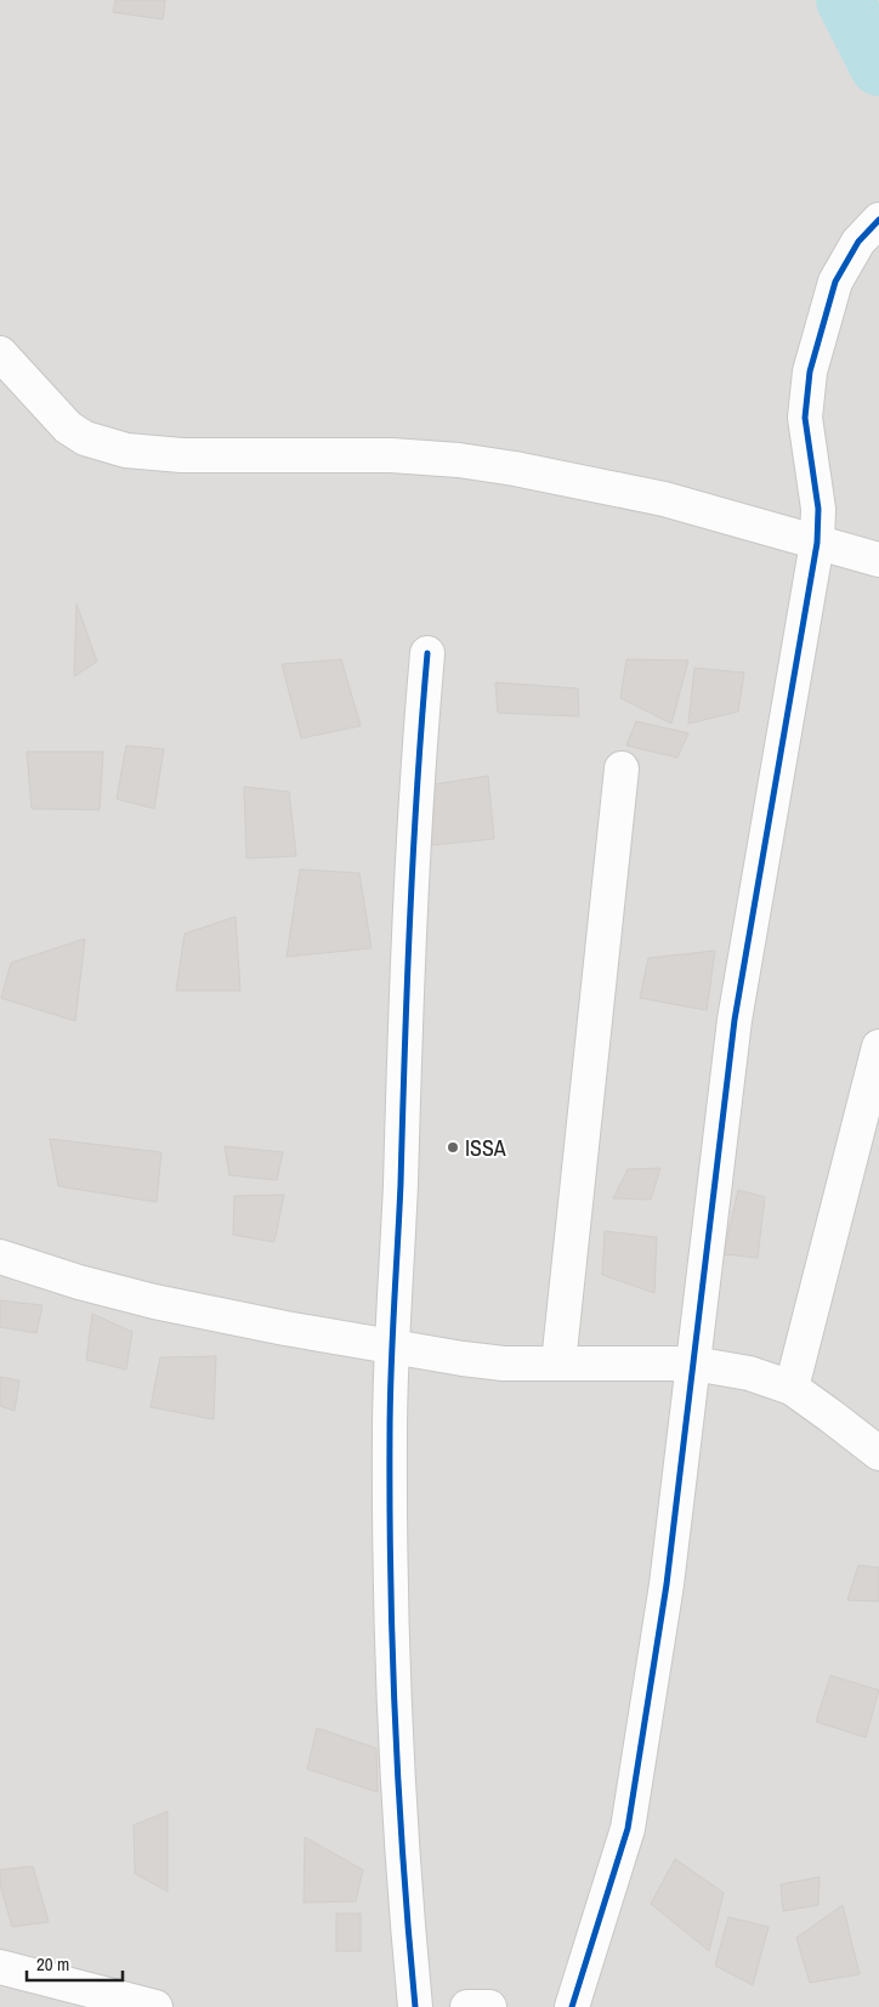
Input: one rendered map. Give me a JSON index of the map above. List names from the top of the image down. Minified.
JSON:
{"places":["ISSA"],"scale_bar":"20 m"}
